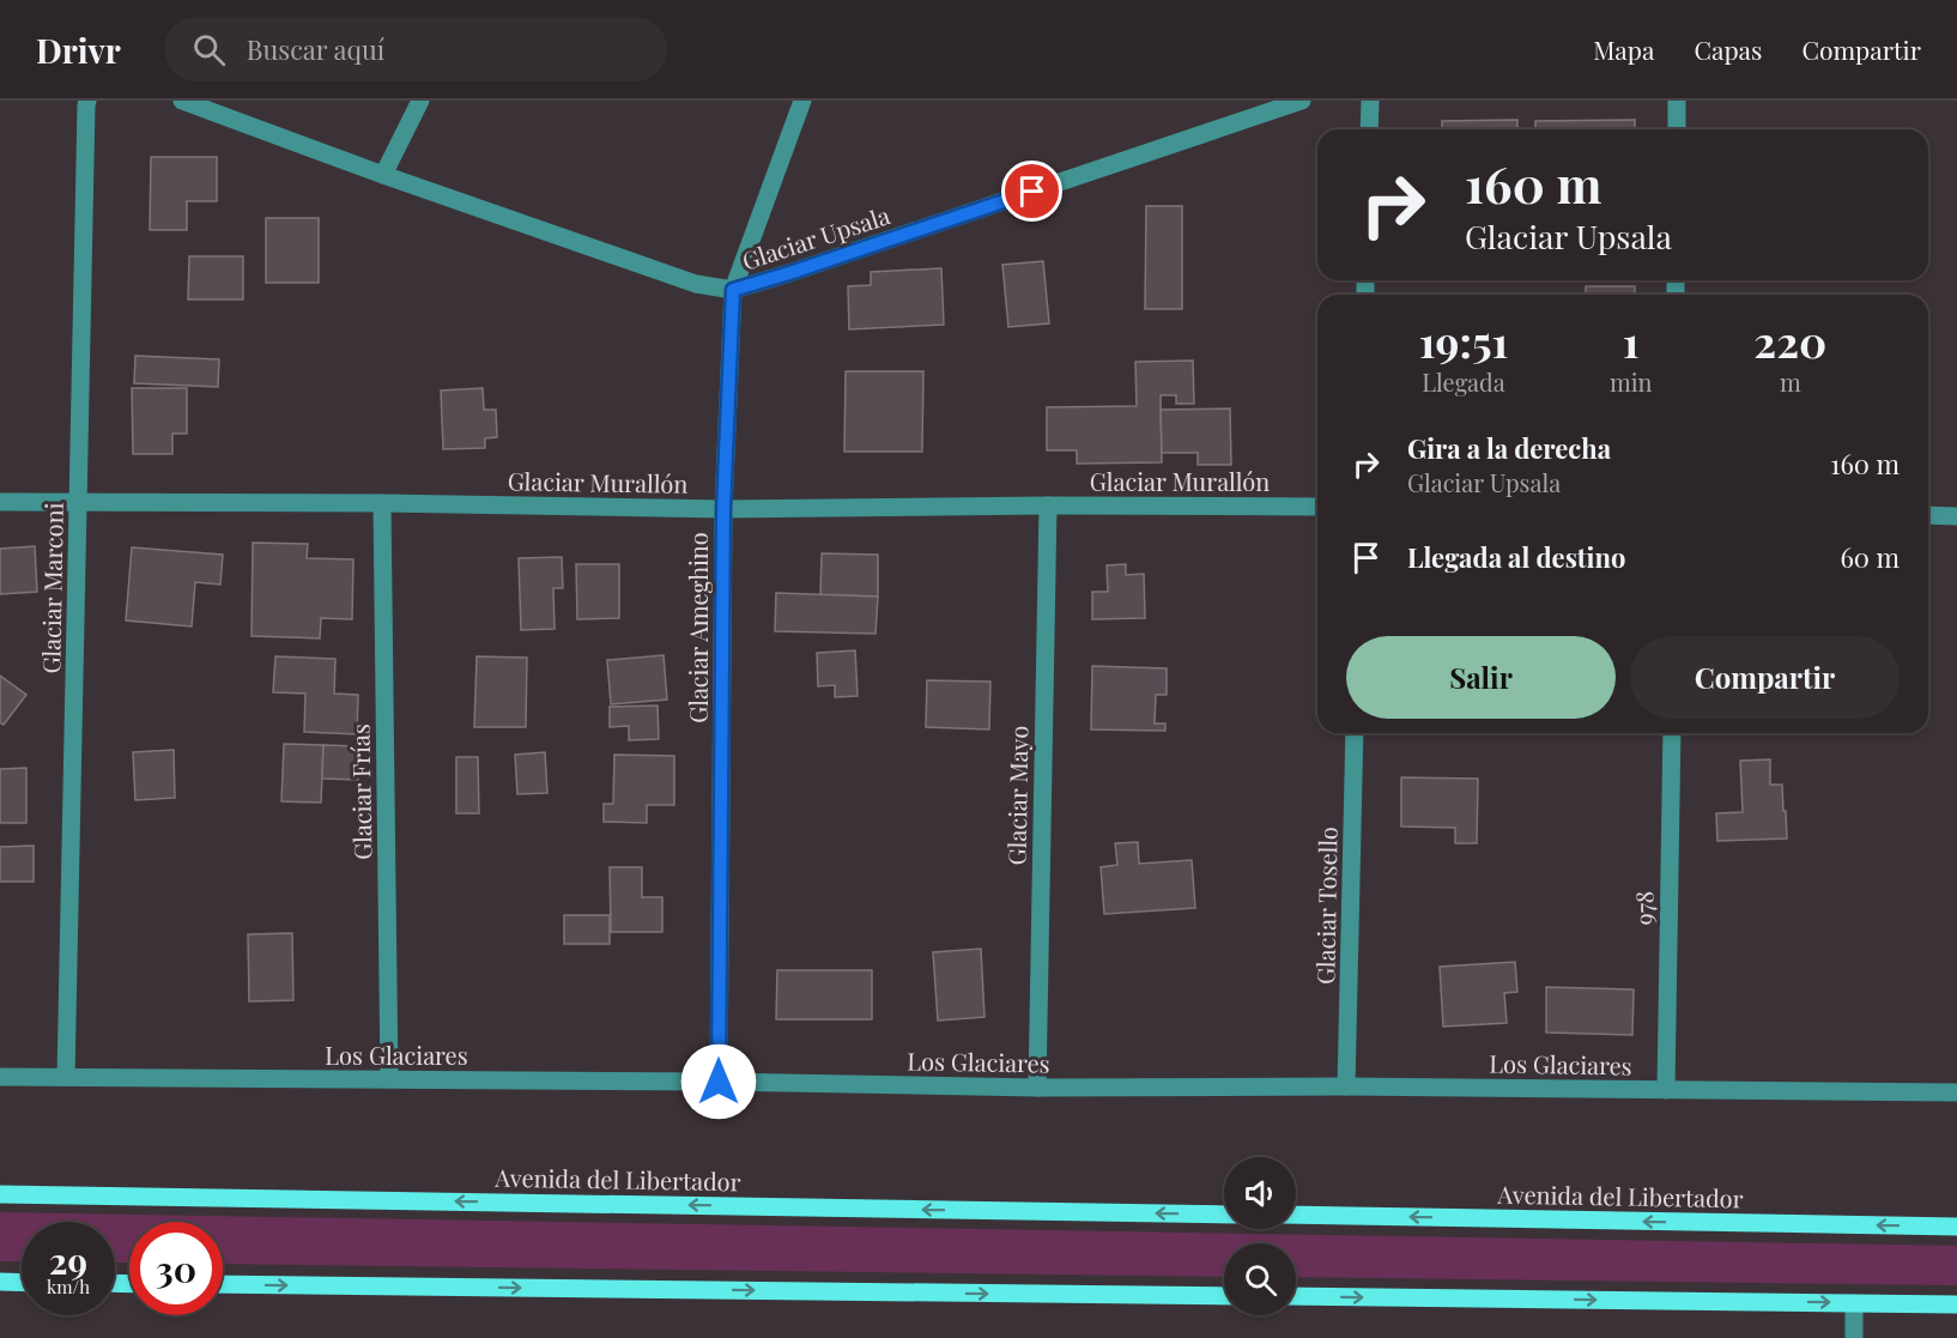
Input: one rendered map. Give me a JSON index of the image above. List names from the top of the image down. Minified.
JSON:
{"streets":{"main road":["Avenida del Libertador"],"street":["Glaciar Upsala","Glaciar Murallón","Glaciar Marconi","Glaciar Ameghino","Glaciar Frías","Glaciar Mayo","Glaciar Tosello","978","Los Glaciares"]},"crossings":[["Glaciar Upsala","Glaciar Ameghino"],["Glaciar Murallón","Glaciar Marconi"],["Glaciar Murallón","Glaciar Ameghino"],["Glaciar Murallón","Glaciar Frías"],["Glaciar Murallón","Glaciar Mayo"],["Glaciar Marconi","Los Glaciares"],["Glaciar Ameghino","Los Glaciares"],["Glaciar Frías","Los Glaciares"],["Glaciar Mayo","Los Glaciares"],["Glaciar Tosello","Los Glaciares"],["978","Los Glaciares"]],"page":{"header":"Drivr","search":"Buscar aquí","nav":["Mapa","Capas","Compartir"],"turn":["160 m","Glaciar Upsala"],"eta":["19:51","Llegada","1","min","220","m"],"list":[{"name":"Gira a la derecha","note":"Glaciar Upsala","value":"160 m"},{"name":"Llegada al destino","value":"60 m"}],"buttons":["Salir","Compartir"],"speed":"29 km/h","limit":"30"}}
